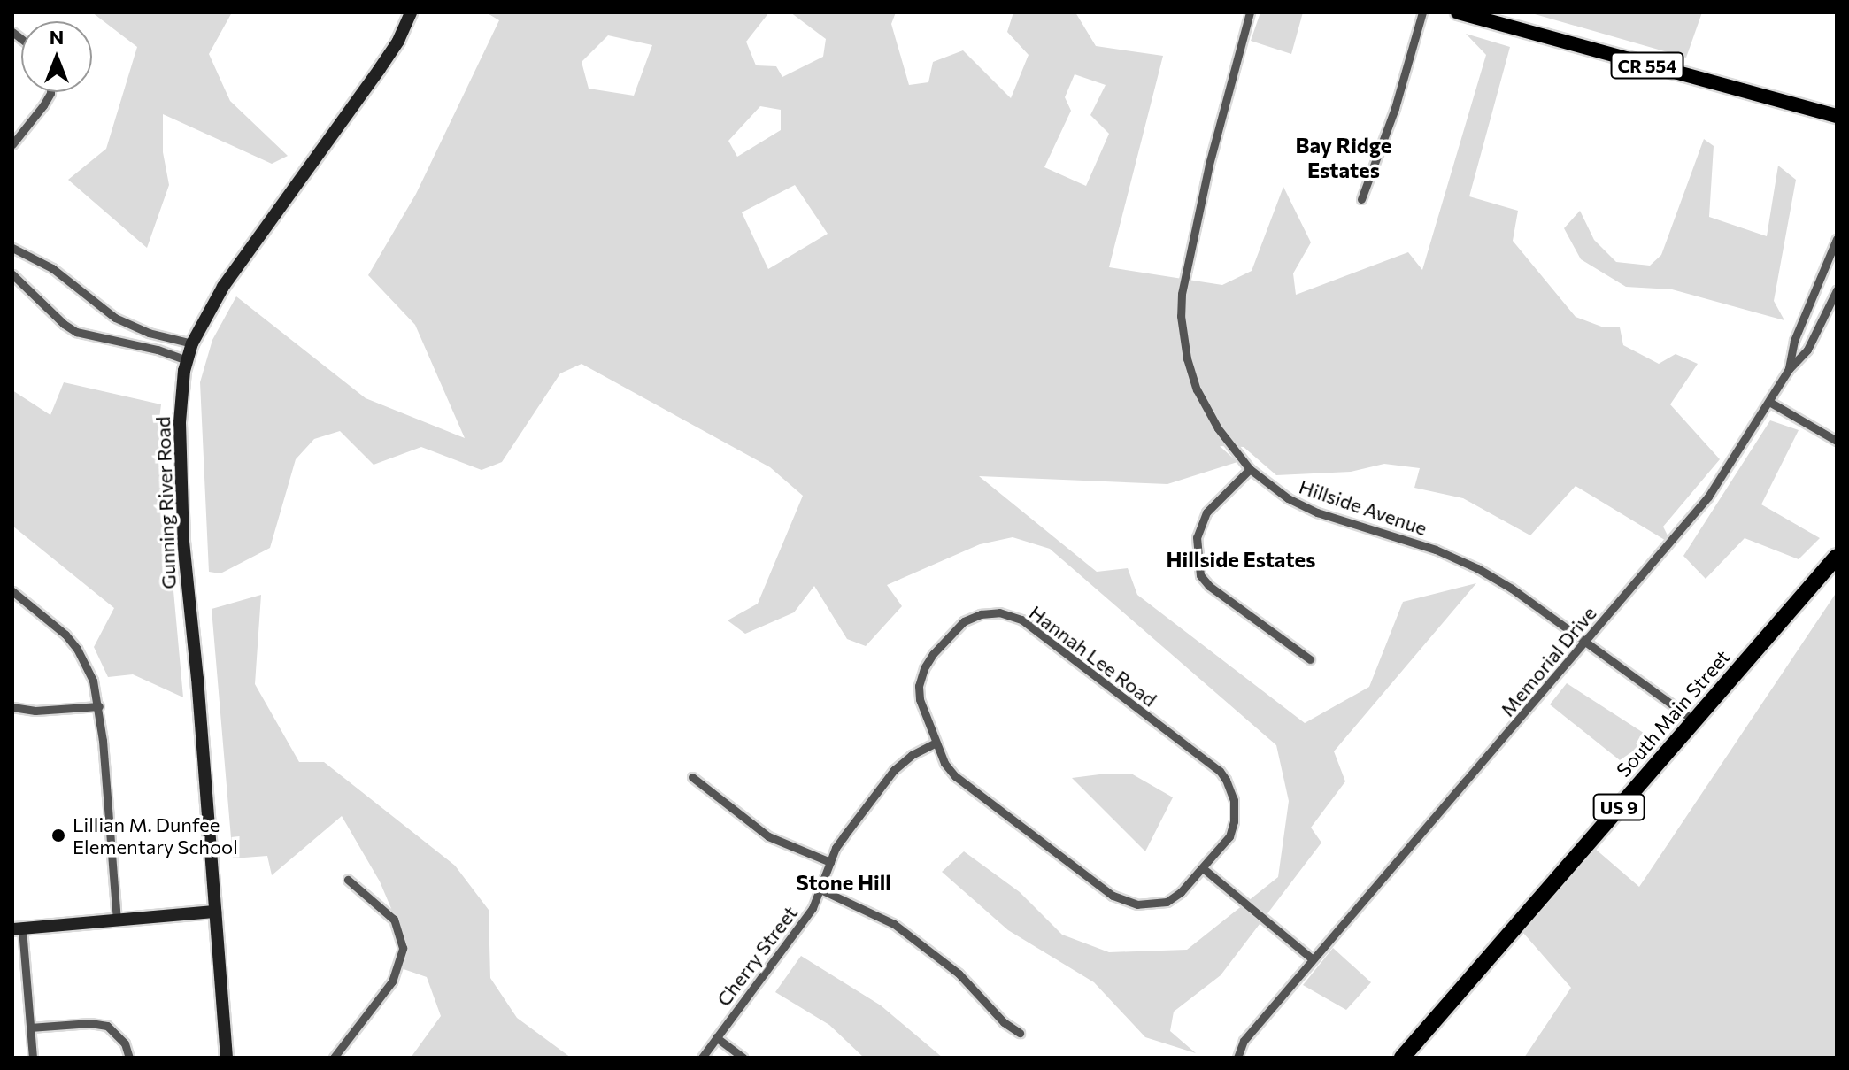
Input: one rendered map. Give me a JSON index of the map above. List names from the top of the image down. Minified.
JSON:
{"streets":{"highway":["South Main Street","US 9"],"main road":["CR 554"],"street":["Gunning River Road","Hillside Avenue","Hannah Lee Road","Memorial Drive","Cherry Street"]},"crossings":[["Hillside Avenue","Memorial Drive"],["Hillside Avenue","South Main Street"],["Hannah Lee Road","Cherry Street"]],"districts":["Bay Ridge Estates","Hillside Estates","Stone Hill"],"places":["Lillian M. Dunfee Elementary School"],"north":"top"}
